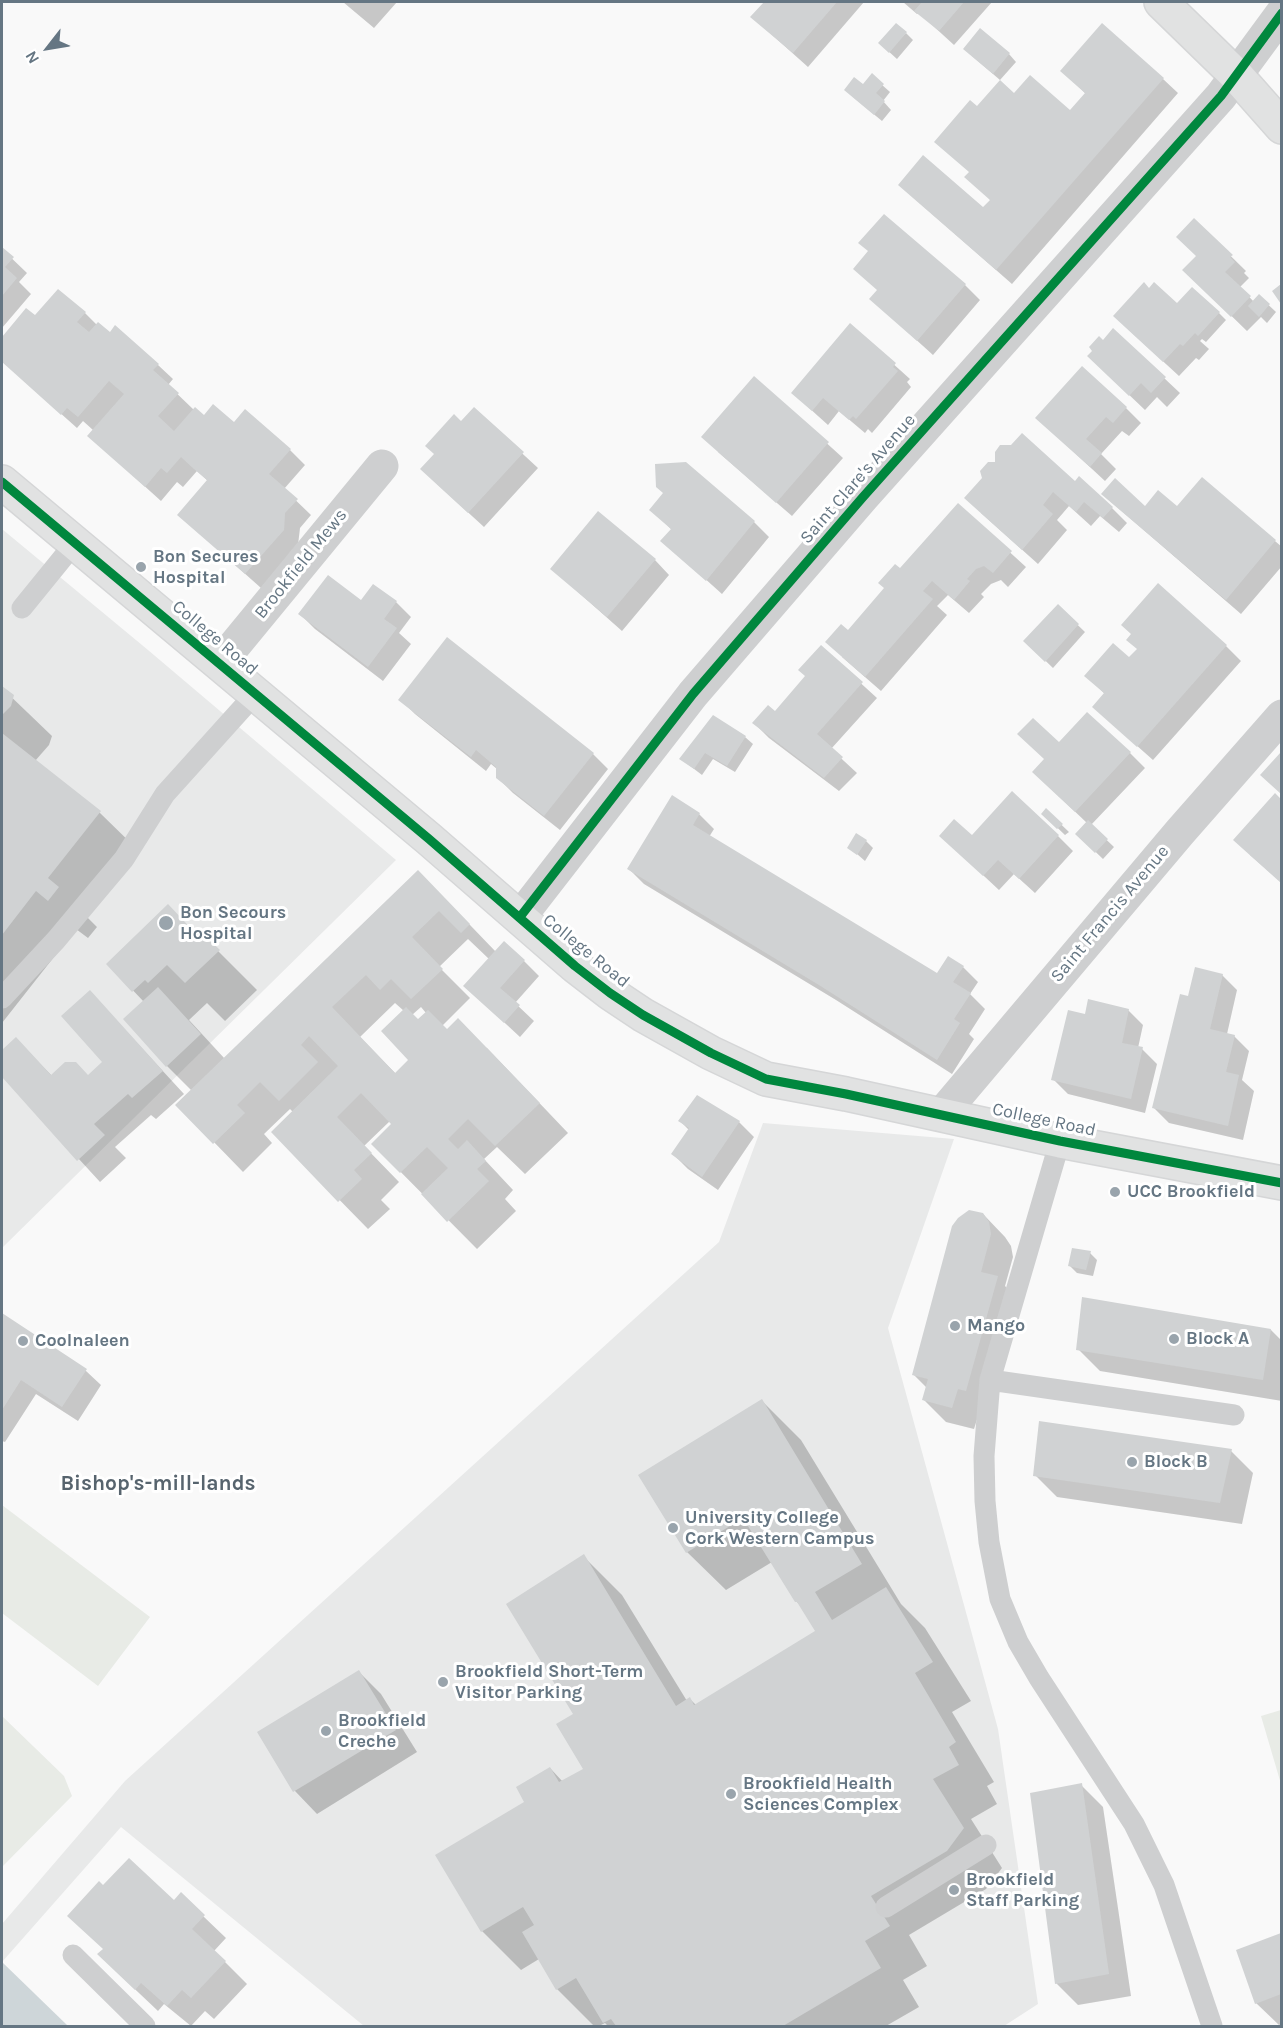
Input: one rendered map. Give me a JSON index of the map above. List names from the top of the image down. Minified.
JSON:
{"streets":{"street":["Saint Clare's Avenue","Brookfield Mews","College Road","Saint Francis Avenue"]},"crossings":[["Saint Clare's Avenue","College Road"],["Brookfield Mews","College Road"],["College Road","Saint Francis Avenue"]],"districts":["Bishop's-mill-lands"],"places":["Bon Secures Hospital","Bon Secours Hospital","UCC Brookfield","Mango","Block A","Coolnaleen","Block B","University College Cork Western Campus","Brookfield Short-Term Visitor Parking","Brookfield Creche","Brookfield Health Sciences Complex","Brookfield Staff Parking"],"north":"bottom left"}
